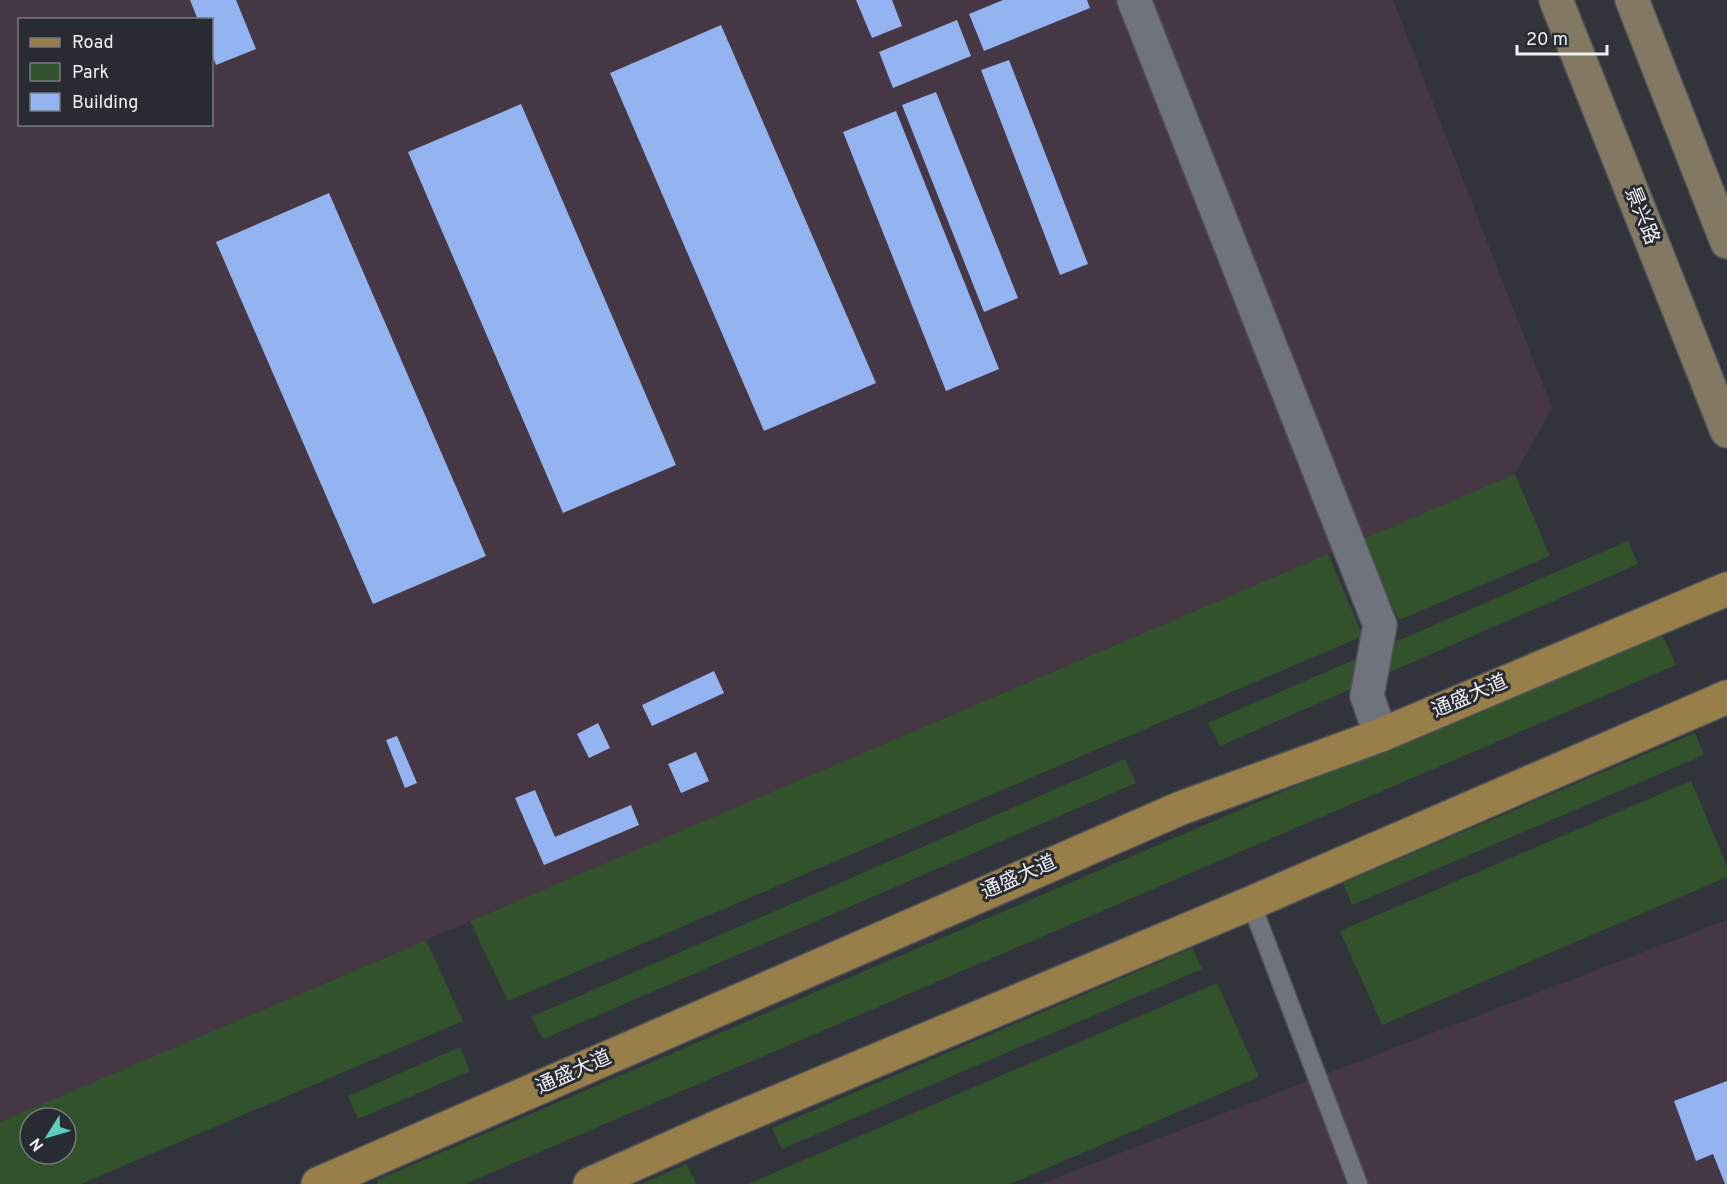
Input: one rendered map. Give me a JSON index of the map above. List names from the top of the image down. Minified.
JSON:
{"streets":{"main road":["景兴路","通盛大道"]},"legend":["Road","Park","Building"],"scale_bar":"20 m","north":"bottom left"}
